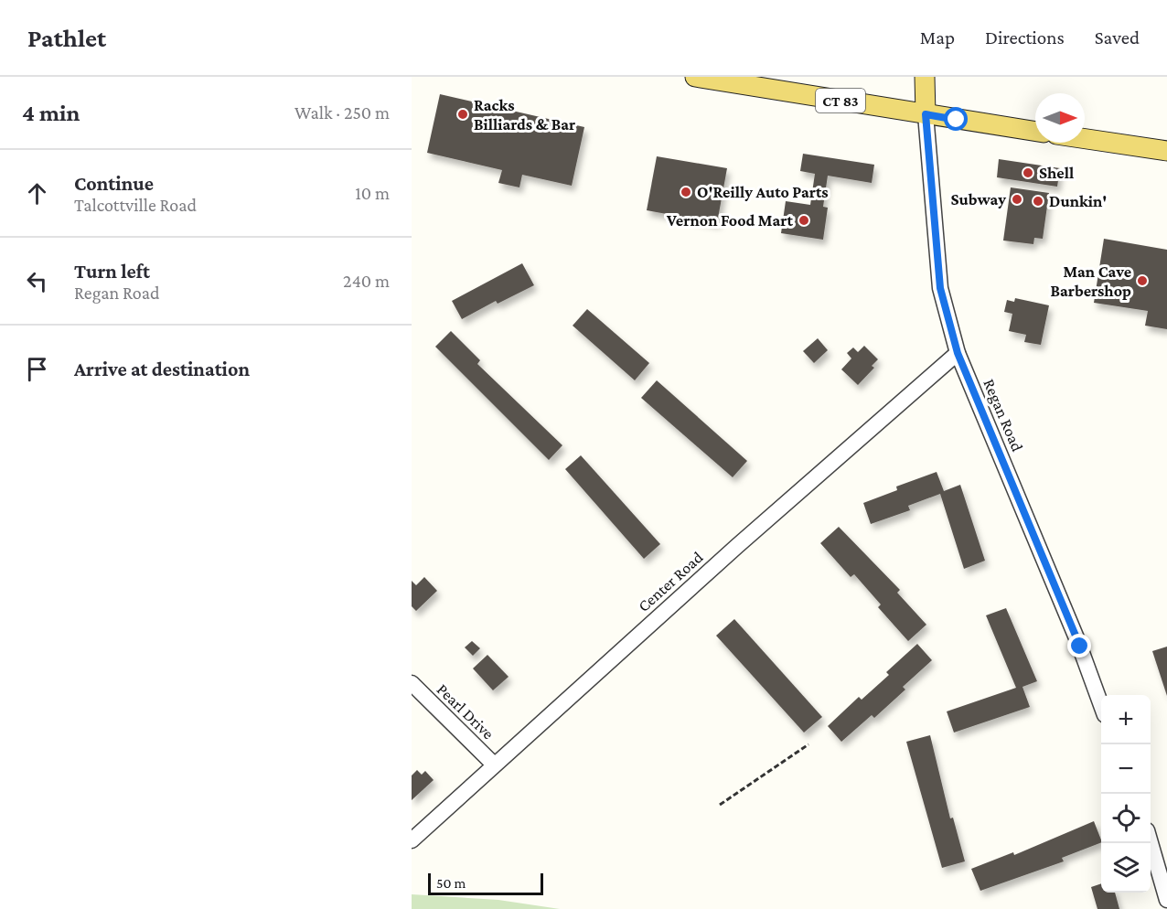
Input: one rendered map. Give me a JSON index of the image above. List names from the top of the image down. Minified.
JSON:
{"streets":{"main road":["CT 83"],"street":["Regan Road","Center Road","Pearl Drive"]},"crossings":[["CT 83","Regan Road"],["Regan Road","Center Road"],["Center Road","Pearl Drive"]],"places":["Racks Billiards & Bar","Shell","O'Reilly Auto Parts","Subway","Dunkin'","Vernon Food Mart","Man Cave Barbershop"],"scale_bar":"50 m","north":"right","page":{"header":"Pathlet","nav":["Map","Directions","Saved"],"heading":["4 min","Walk · 250 m"],"list":[["Continue","Talcottville Road","10 m"],["Turn left","Regan Road","240 m"],"Arrive at destination"],"map_buttons":["+","−"],"scale":"50 m"}}
